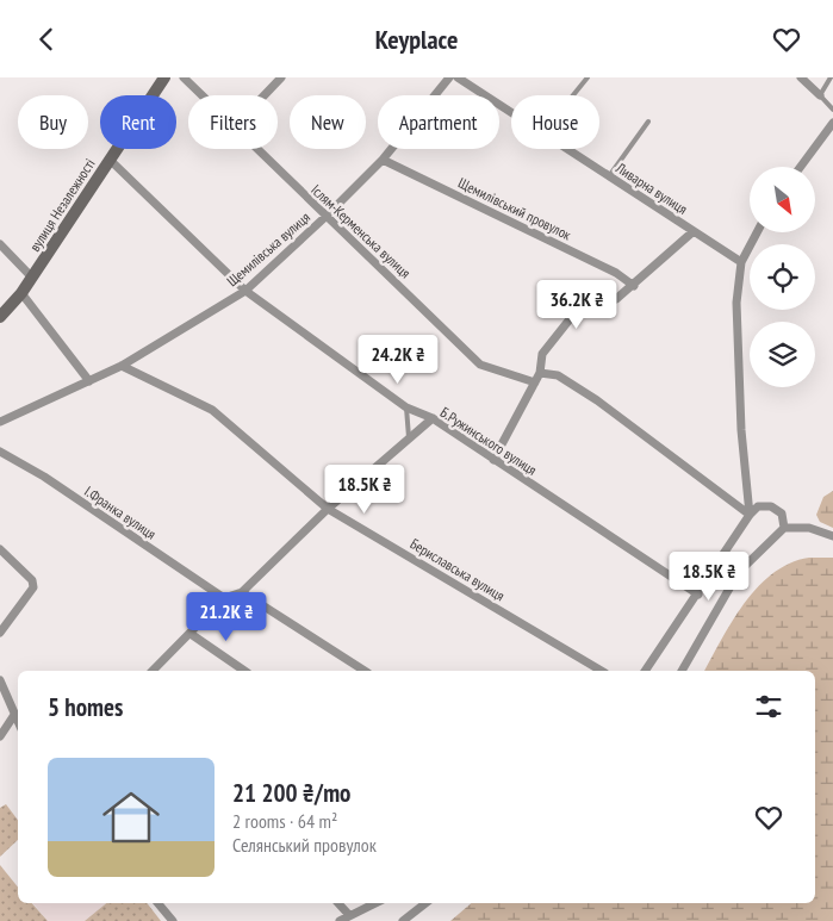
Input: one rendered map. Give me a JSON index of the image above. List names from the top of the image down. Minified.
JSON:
{"streets":{"street":["Ливарна вулиця","вулиця Незалежності","Щемилівський провулок","Іслям-Керменська вулиця","Щемилівська вулиця","Б.Ружинського вулиця","І.Франка вулиця","Бериславська вулиця"]},"crossings":[["вулиця Незалежності","Б.Ружинського вулиця"],["Щемилівський провулок","Щемилівська вулиця"],["Іслям-Керменська вулиця","Щемилівська вулиця"],["Щемилівська вулиця","Б.Ружинського вулиця"],["Щемилівська вулиця","Бериславська вулиця"]],"north":"bottom right","page":{"header":"Keyplace","chip":["Buy","Rent","Filters","New","Apartment","House"],"price":["36.2K ₴","24.2K ₴","18.5K ₴","18.5K ₴","21.2K ₴"],"heading":"5 homes","list":[{"name":"21 200 ₴/mo","note":"2 rooms · 64 m² · Селянський провулок"}]}}
